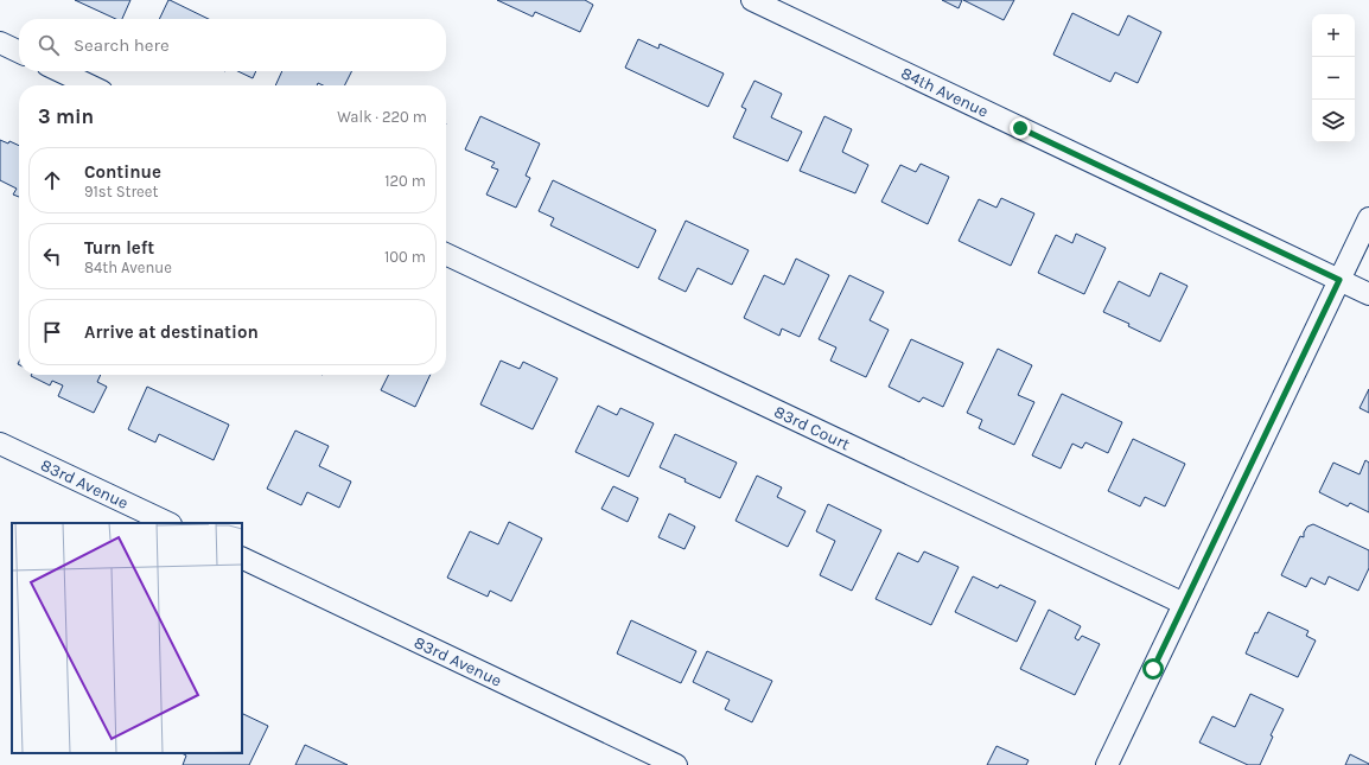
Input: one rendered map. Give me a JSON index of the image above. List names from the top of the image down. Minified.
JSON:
{"streets":{"street":["84th Avenue","83rd Court","83rd Avenue"]},"page":{"map_buttons":["+","−"],"search":"Search here","heading":["3 min","Walk · 220 m"],"list":[["Continue","91st Street","120 m"],["Turn left","84th Avenue","100 m"],"Arrive at destination"]}}
